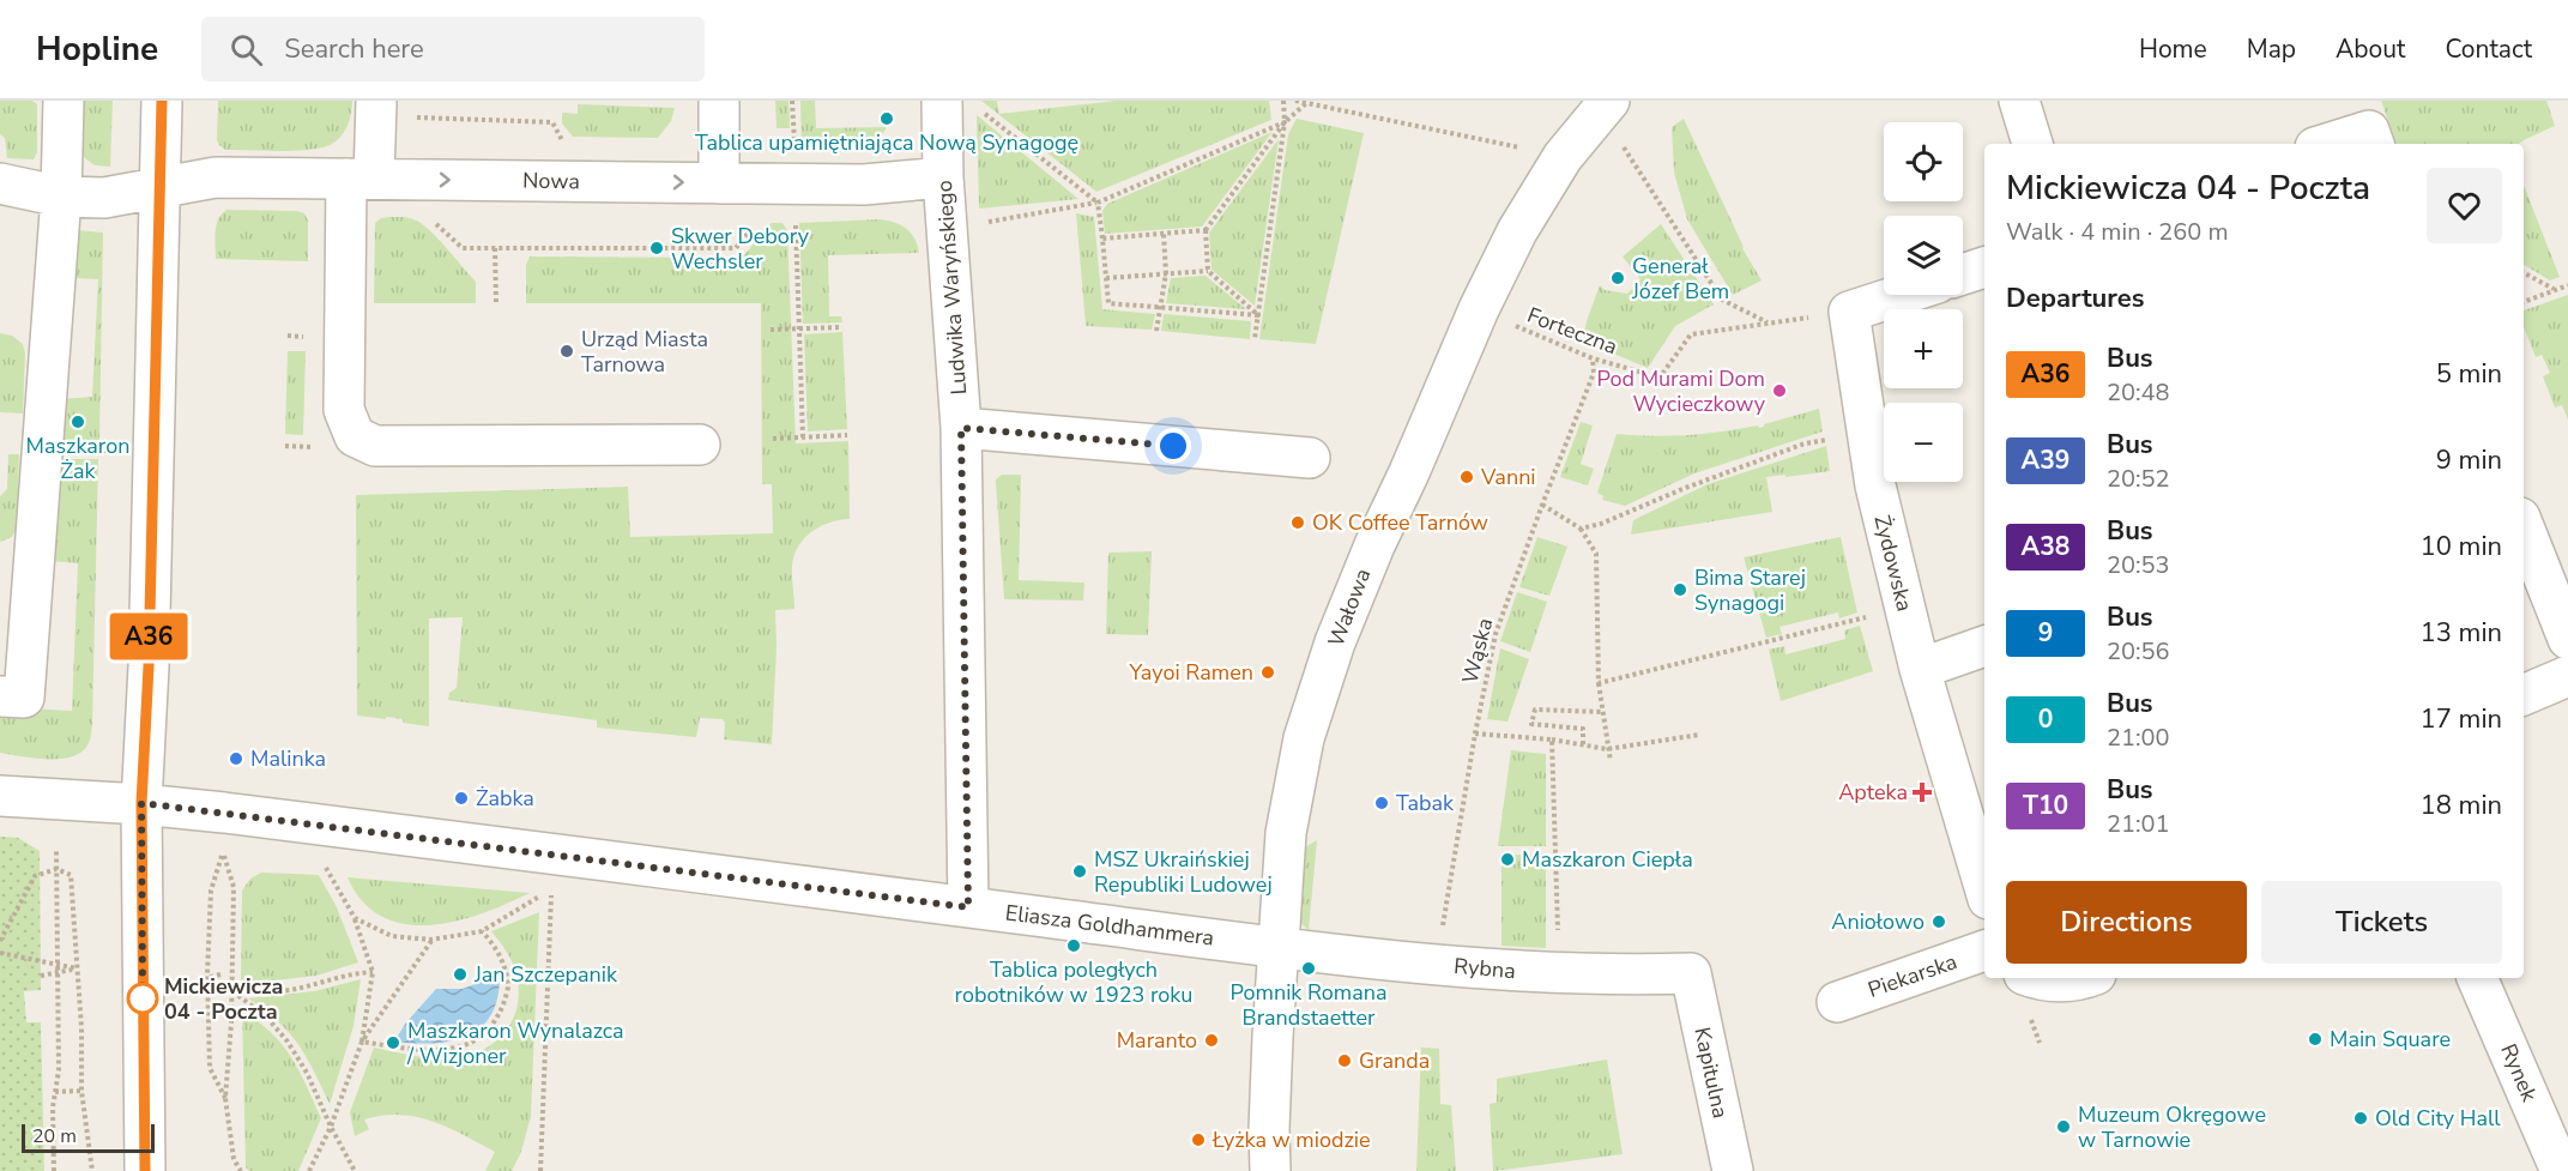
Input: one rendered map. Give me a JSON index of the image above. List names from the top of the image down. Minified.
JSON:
{"streets":{"street":["Nowa","Ludwika Waryńskiego","Żydowska","Wałowa","Eliasza Goldhammera","Rybna","Piekarska","Kapitulna","Rynek"],"path":["Forteczna","Wąska"]},"crossings":[["Nowa","Ludwika Waryńskiego"],["Ludwika Waryńskiego","Eliasza Goldhammera"],["Forteczna","Żydowska"],["Forteczna","Wałowa"],["Forteczna","Wąska"],["Wałowa","Eliasza Goldhammera"],["Wałowa","Rybna"],["Wąska","Rybna"],["Eliasza Goldhammera","Rybna"],["Rybna","Kapitulna"]],"one_way":["Nowa"],"places":{"other":["Tablica upamiętniająca Nową Synagogę","Skwer Debory Wechsler","Generał Józef Bem","Urząd Miasta Tarnowa","Pod Murami Dom Wycieczkowy","Maszkaron Żak","Vanni","OK Coffee Tarnów","Bima Starej Synagogi","Yayoi Ramen","Malinka","Żabka","Tabak","Maszkaron Ciepła","MSZ Ukraińskiej Republiki Ludowej","Aniołowo","Tablica poległych robotników w 1923 roku","Pomnik Romana Brandstaetter","Jan Szczepanik","Mickiewicza 04 - Poczta","Main Square","Maranto","Maszkaron Wynalazca / Wizjoner","Granda","Old City Hall","Muzeum Okręgowe w Tarnowie","Łyżka w miodzie"],"health":["Apteka"]},"lines":["bus line A36"],"scale_bar":"20 m","page":{"header":"Hopline","search":"Search here","nav":["Home","Map","About","Contact"],"on_map":"A36","map_buttons":["+","−"],"heading":[["Mickiewicza 04 - Poczta","Walk · 4 min · 260 m"],"Departures"],"list":[{"mark":"A36","name":"Bus","note":"20:48","value":"5 min"},{"mark":"A39","name":"Bus","note":"20:52","value":"9 min"},{"mark":"A38","name":"Bus","note":"20:53","value":"10 min"},{"mark":"9","name":"Bus","note":"20:56","value":"13 min"},{"mark":"0","name":"Bus","note":"21:00","value":"17 min"},{"mark":"T10","name":"Bus","note":"21:01","value":"18 min"}],"buttons":["Directions","Tickets"],"scale":"20 m"}}
